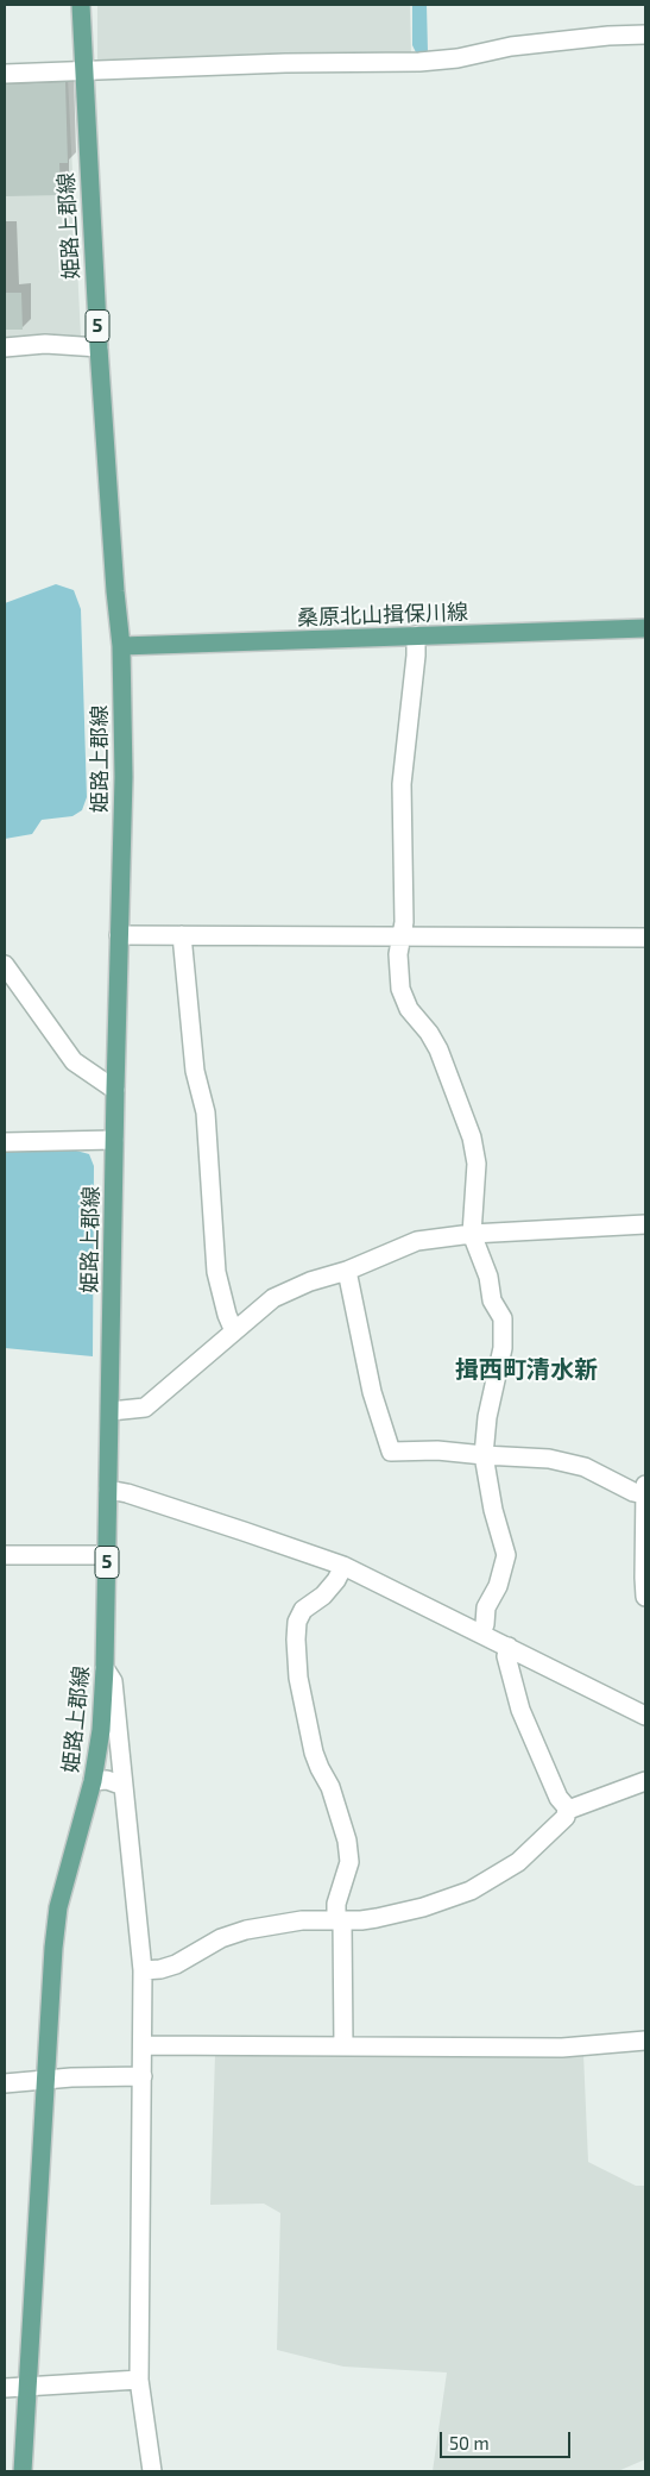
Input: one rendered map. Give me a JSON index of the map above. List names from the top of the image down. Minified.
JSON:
{"streets":{"main road":["姫路上郡線","5","桑原北山揖保川線"]},"crossings":[["姫路上郡線","桑原北山揖保川線"]],"districts":["揖西町清水新"],"scale_bar":"50 m"}
